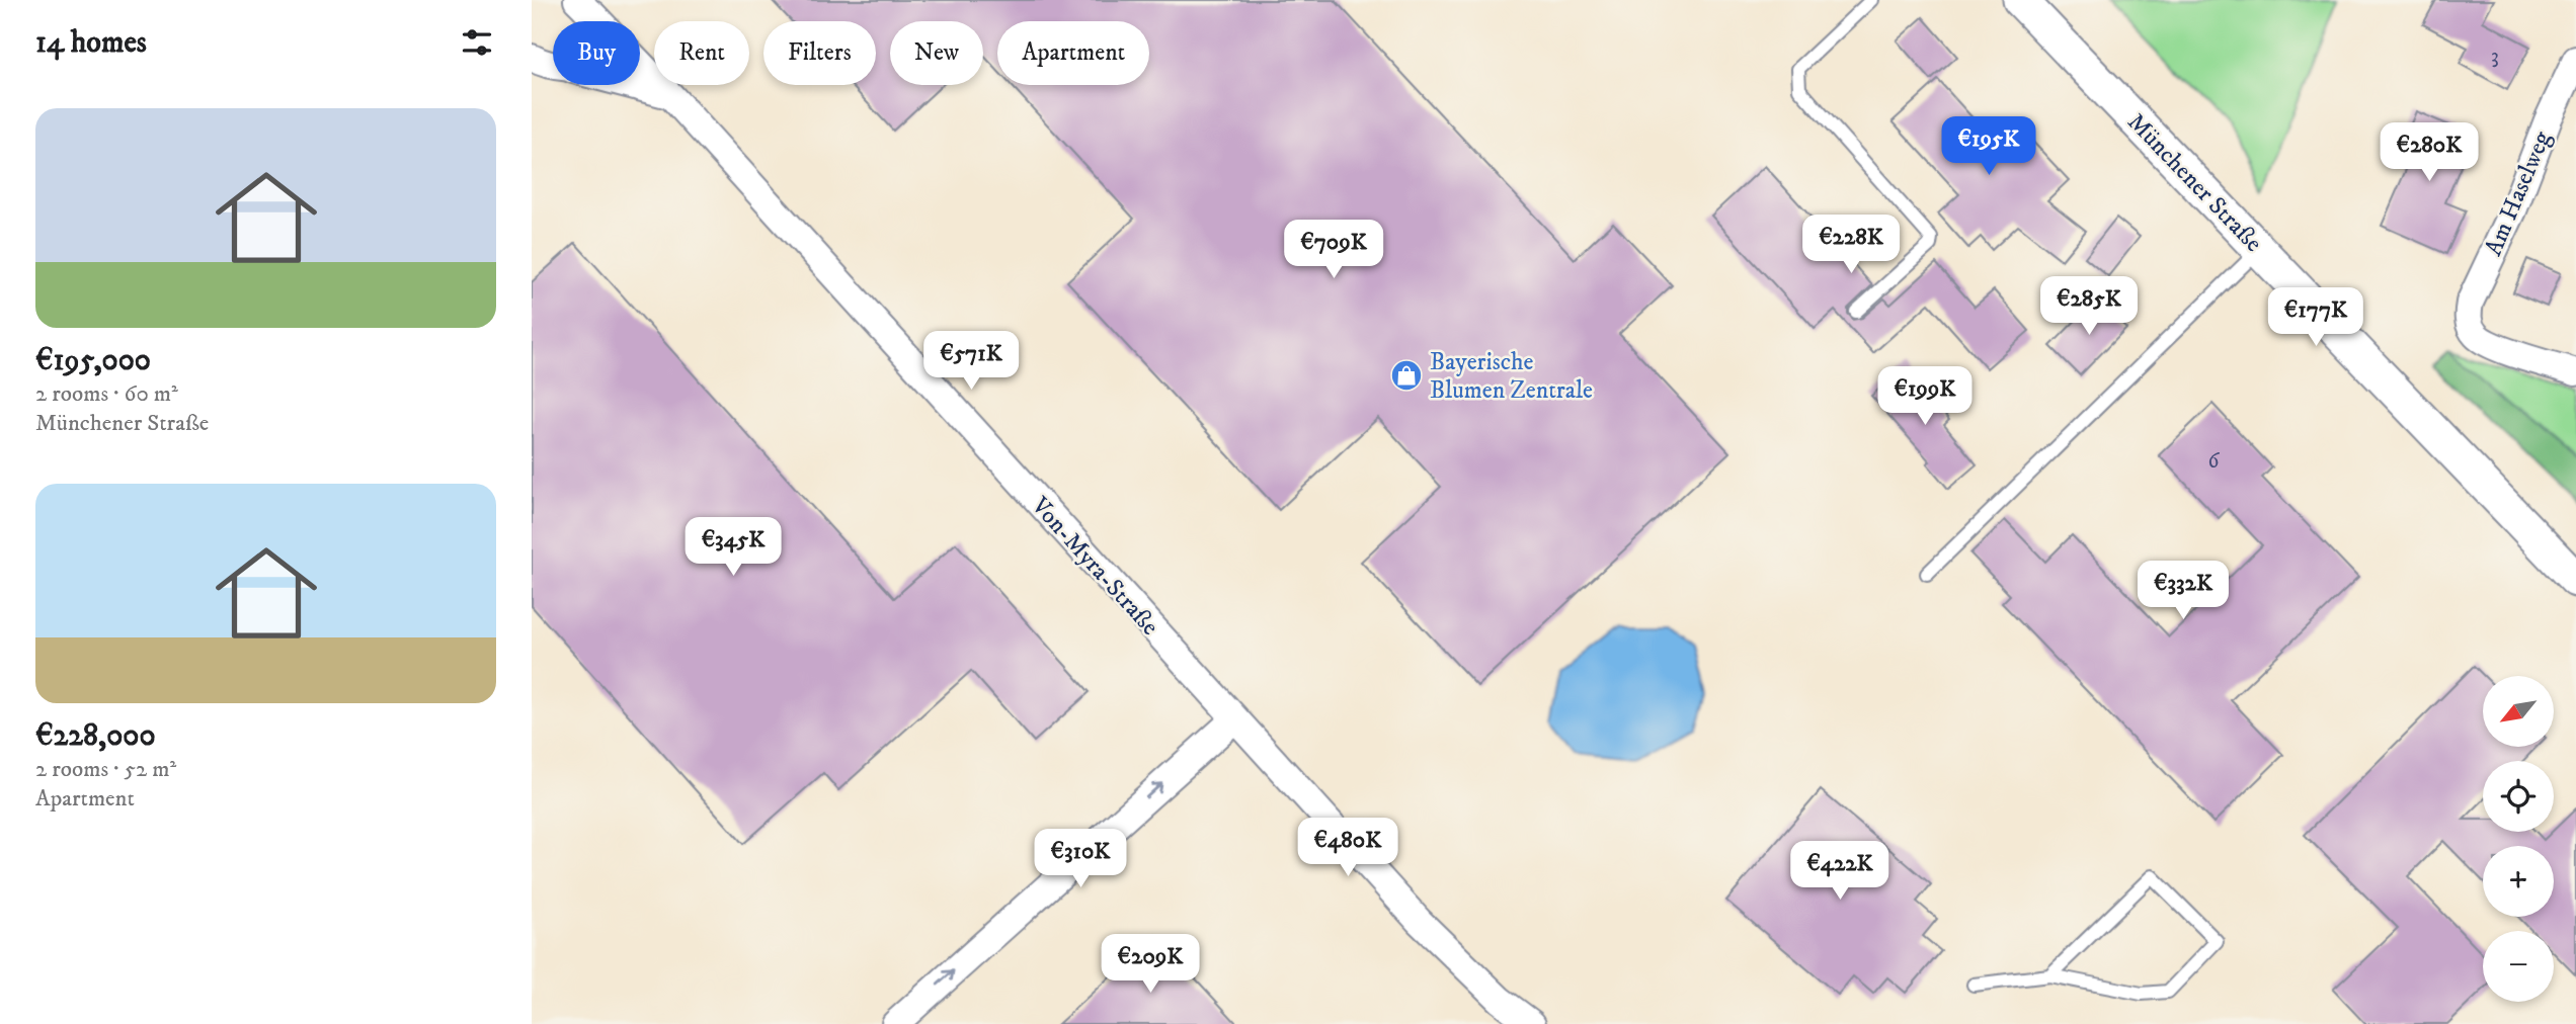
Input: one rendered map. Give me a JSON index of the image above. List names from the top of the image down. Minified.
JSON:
{"streets":{"street":["Münchener Straße","Am Haselweg","Von-Myra-Straße"]},"places":{"shop":["Bayerische Blumen Zentrale"]},"house_numbers":["3","6"],"north":"bottom left","page":{"heading":"14 homes","chip":["Buy","Rent","Filters","New","Apartment"],"list":[{"name":"€195,000","note":"2 rooms · 60 m² · Münchener Straße"},{"name":"€228,000","note":"2 rooms · 52 m² · Apartment"}],"price":["€195K","€280K","€228K","€709K","€285K","€177K","€571K","€199K","€345K","€332K","€480K","€310K","€422K","€209K"],"map_buttons":["+","−"]}}
